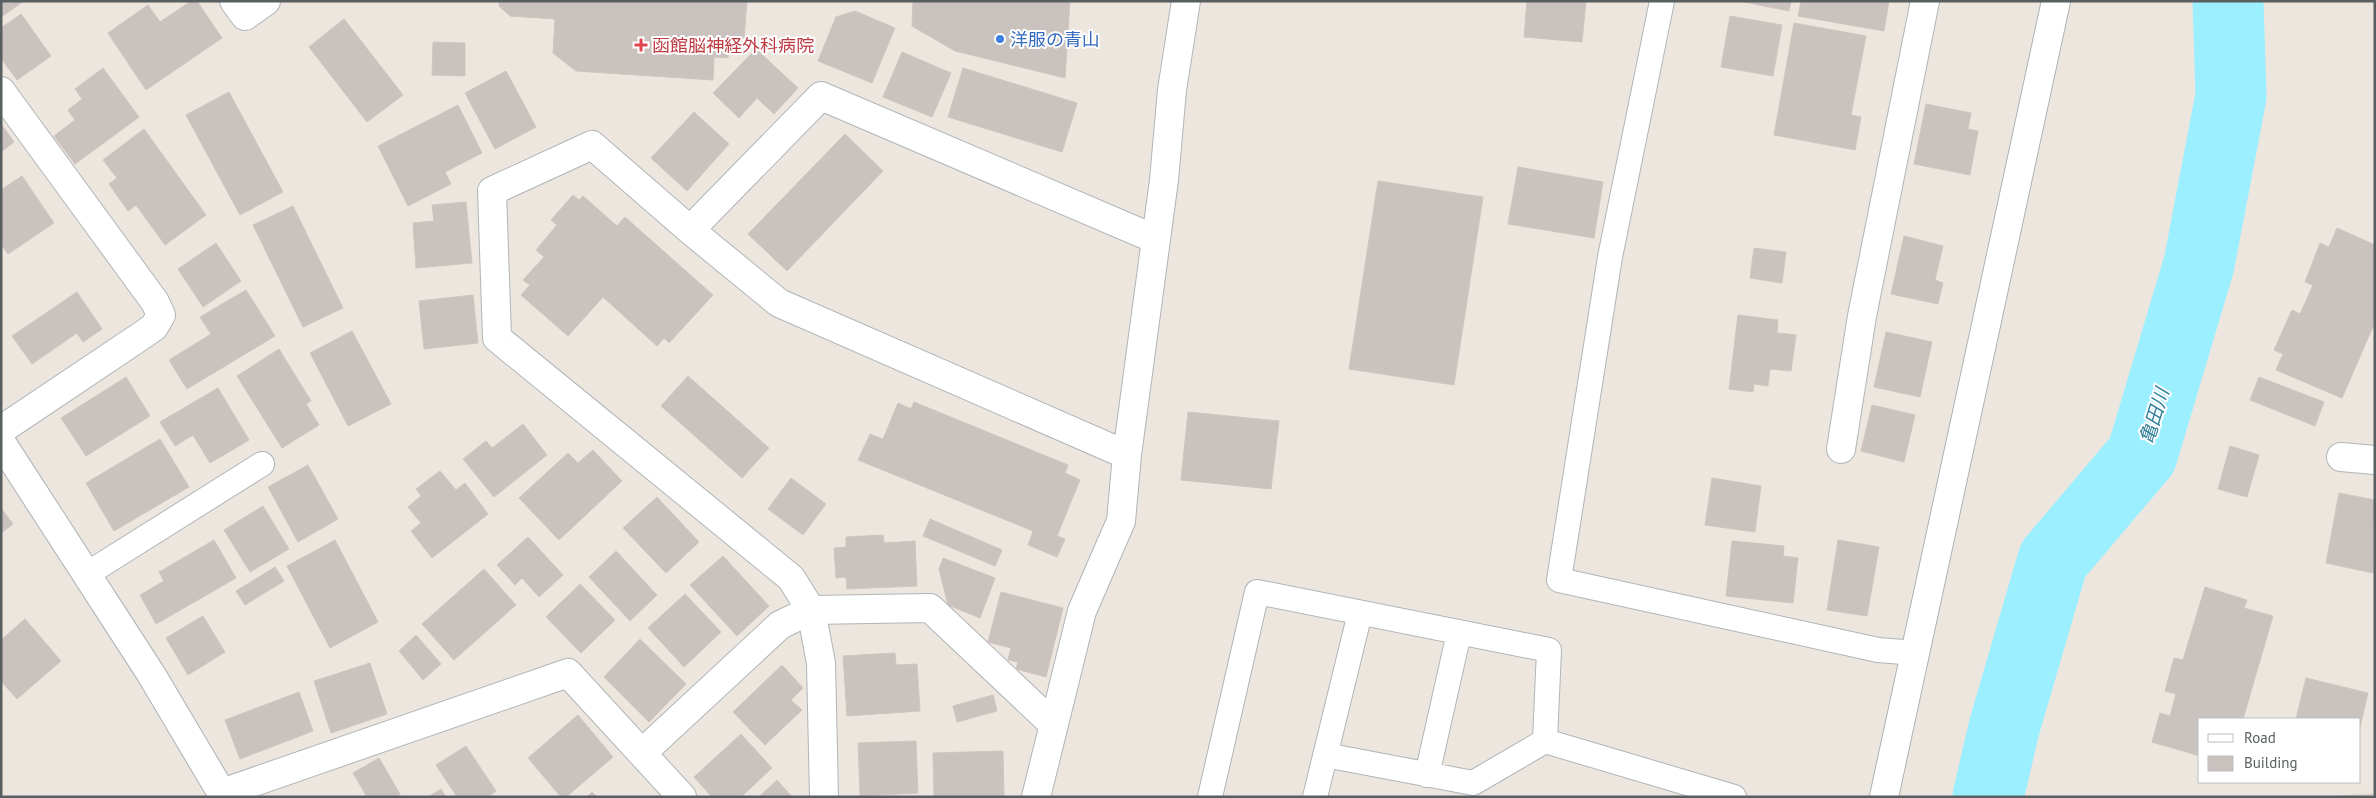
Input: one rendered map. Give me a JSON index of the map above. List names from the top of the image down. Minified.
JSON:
{"water":["亀田川"],"places":{"other":["洋服の青山"],"health":["函館脳神経外科病院"]},"legend":["Road","Building"]}
